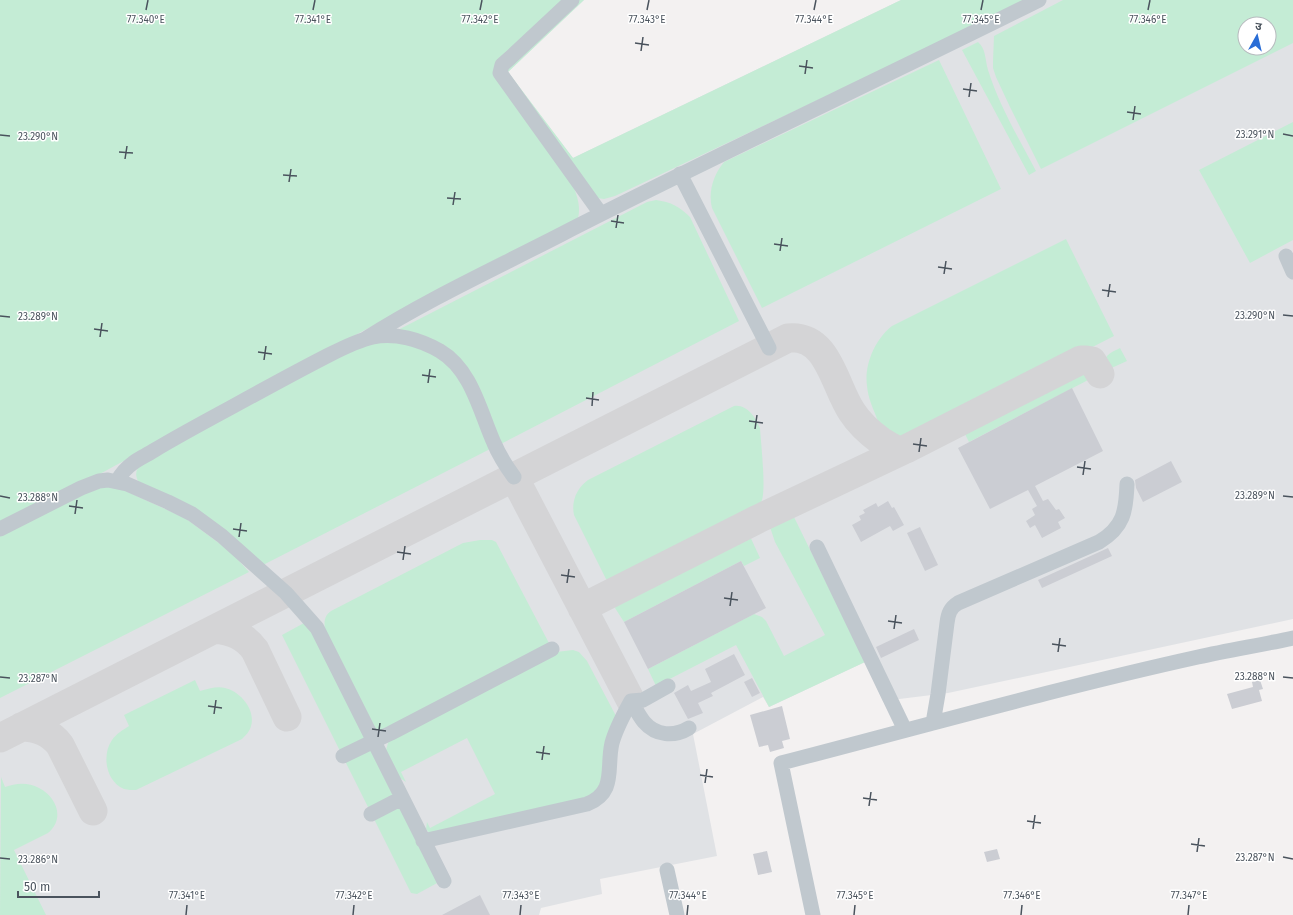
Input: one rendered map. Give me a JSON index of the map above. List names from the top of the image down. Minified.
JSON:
{"scale_bar":"50 m","north":"top","coordinates":["77.340°E","77.341°E","77.342°E","77.343°E","77.344°E","77.345°E","77.346°E","23.291°N","23.290°N","23.289°N","23.288°N","23.287°N","23.286°N","77.347°E"]}
